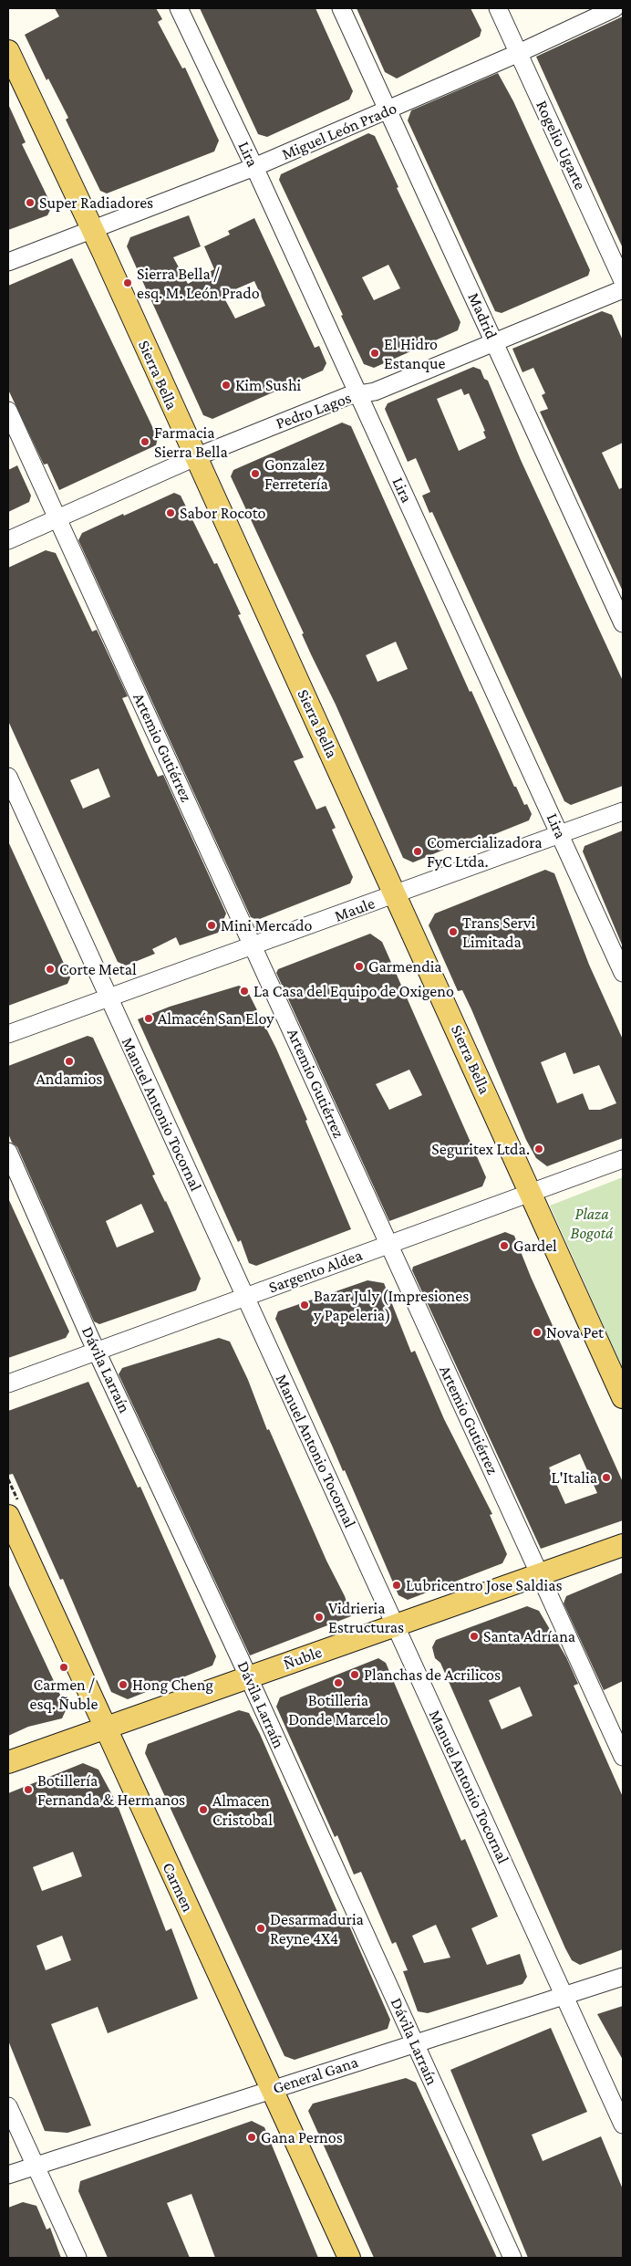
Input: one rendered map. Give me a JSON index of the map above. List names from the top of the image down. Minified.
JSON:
{"streets":{"main road":["Sierra Bella","Ñuble","Carmen"],"street":["Miguel León Prado","Rogelio Ugarte","Lira","Madrid","Pedro Lagos","Artemio Gutiérrez","Maule","Manuel Antonio Tocornal","Sargento Aldea","Dávila Larraín","General Gana"]},"crossings":[["Miguel León Prado","Rogelio Ugarte"],["Miguel León Prado","Lira"],["Miguel León Prado","Madrid"],["Miguel León Prado","Sierra Bella"],["Lira","Pedro Lagos"],["Lira","Maule"],["Madrid","Pedro Lagos"],["Sierra Bella","Pedro Lagos"],["Sierra Bella","Maule"],["Sierra Bella","Sargento Aldea"],["Pedro Lagos","Artemio Gutiérrez"],["Artemio Gutiérrez","Maule"],["Artemio Gutiérrez","Sargento Aldea"],["Artemio Gutiérrez","Ñuble"],["Maule","Manuel Antonio Tocornal"],["Manuel Antonio Tocornal","Sargento Aldea"],["Manuel Antonio Tocornal","Ñuble"],["Manuel Antonio Tocornal","General Gana"],["Sargento Aldea","Dávila Larraín"],["Dávila Larraín","Ñuble"],["Dávila Larraín","General Gana"],["Ñuble","Carmen"],["Carmen","General Gana"]],"parks":["Plaza Bogotá"],"places":["Super Radiadores","Sierra Bella / esq. M. León Prado","El Hidro Estanque","Kim Sushi","Farmacia Sierra Bella","Gonzalez Ferretería","Sabor Rocoto","Comercializadora FyC Ltda.","Mini Mercado","Trans Servi Limitada","Garmendia","Corte Metal","La Casa del Equipo de Oxigeno","Almacén San Eloy","Andamios","Seguritex Ltda.","Gardel","Bazar July (Impresiones y Papeleria)","Nova Pet","L'Italia","Lubricentro Jose Saldias","Vidrieria Estructuras","Santa Adríana","Carmen / esq. Ñuble","Planchas de Acrilicos","Botilleria Donde Marcelo","Hong Cheng","Botillería Fernanda & Hermanos","Almacen Cristobal","Desarmaduria Reyne 4X4","Gana Pernos"]}
